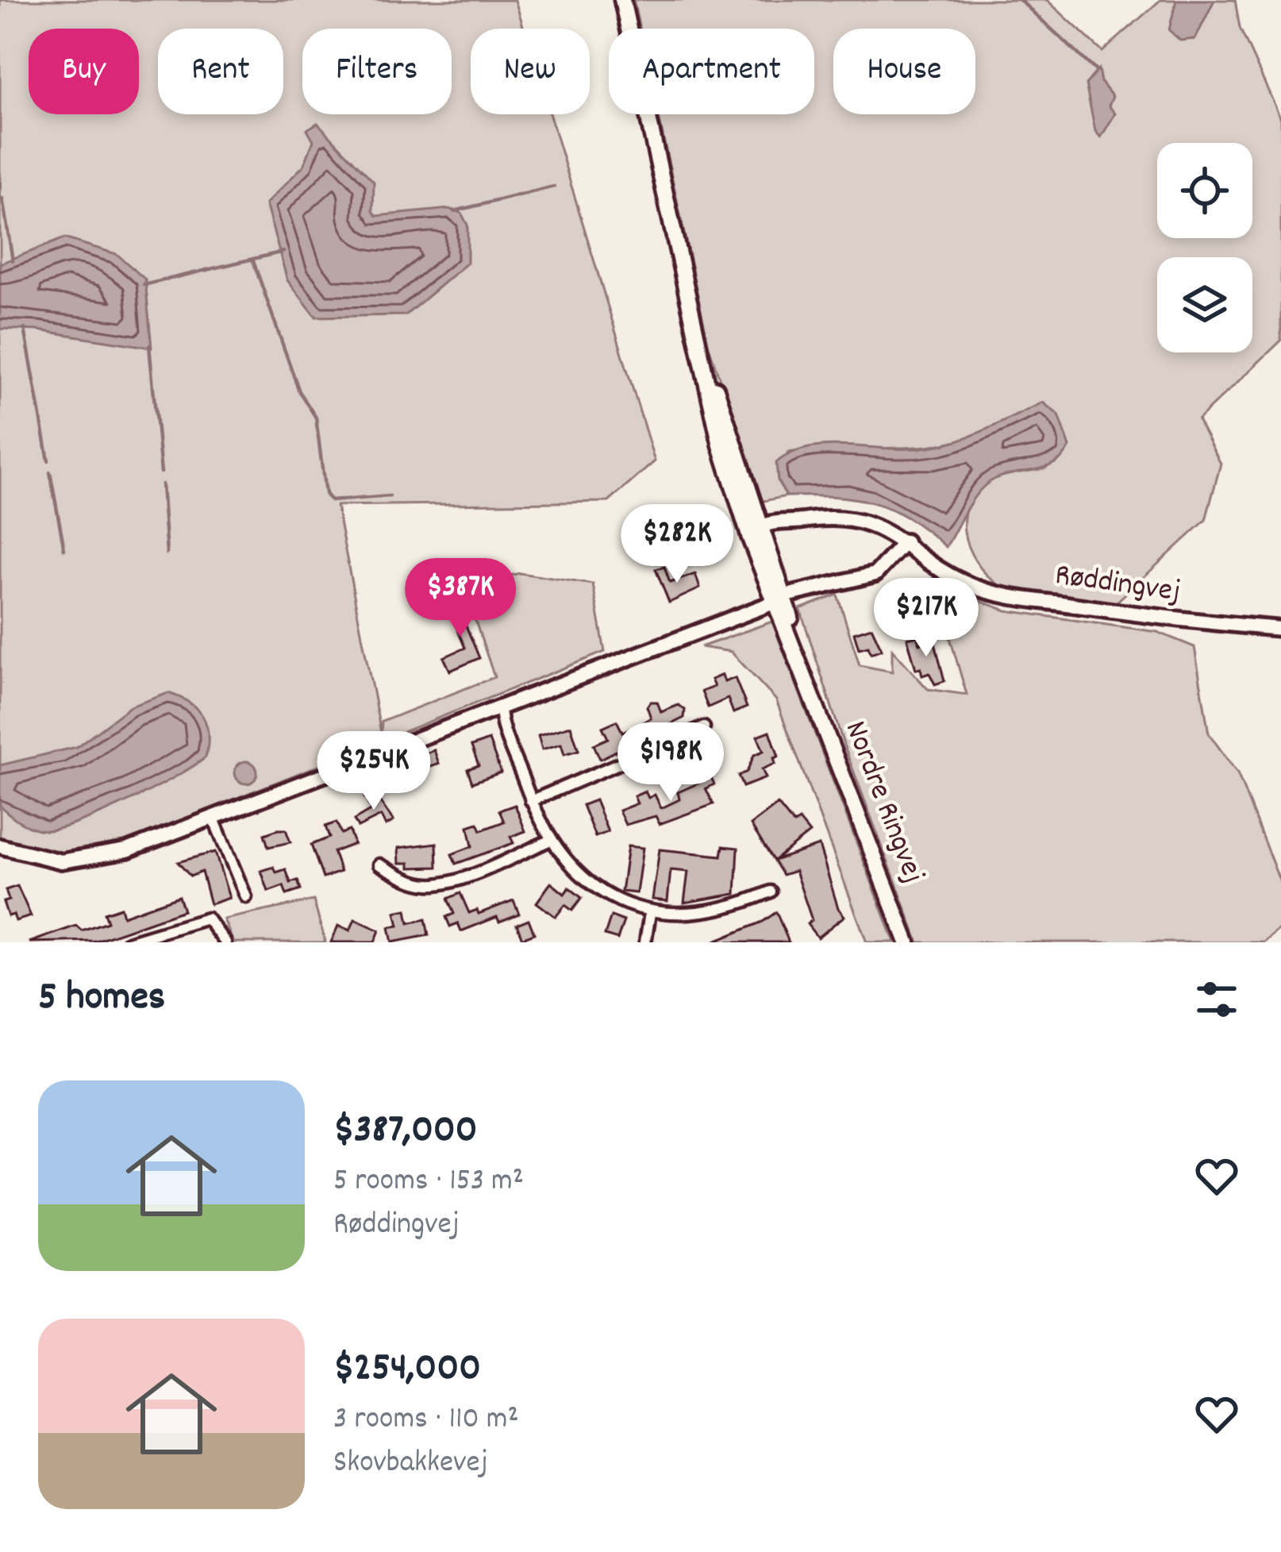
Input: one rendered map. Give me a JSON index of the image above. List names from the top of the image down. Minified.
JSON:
{"streets":{"main road":["Nordre Ringvej"],"street":["Røddingvej"]},"crossings":[["Røddingvej","Nordre Ringvej"]],"page":{"chip":["Buy","Rent","Filters","New","Apartment","House"],"price":["$282K","$387K","$217K","$198K","$254K"],"heading":"5 homes","list":[{"name":"$387,000","note":"5 rooms · 153 m² · Røddingvej"},{"name":"$254,000","note":"3 rooms · 110 m² · Skovbakkevej"}]}}
